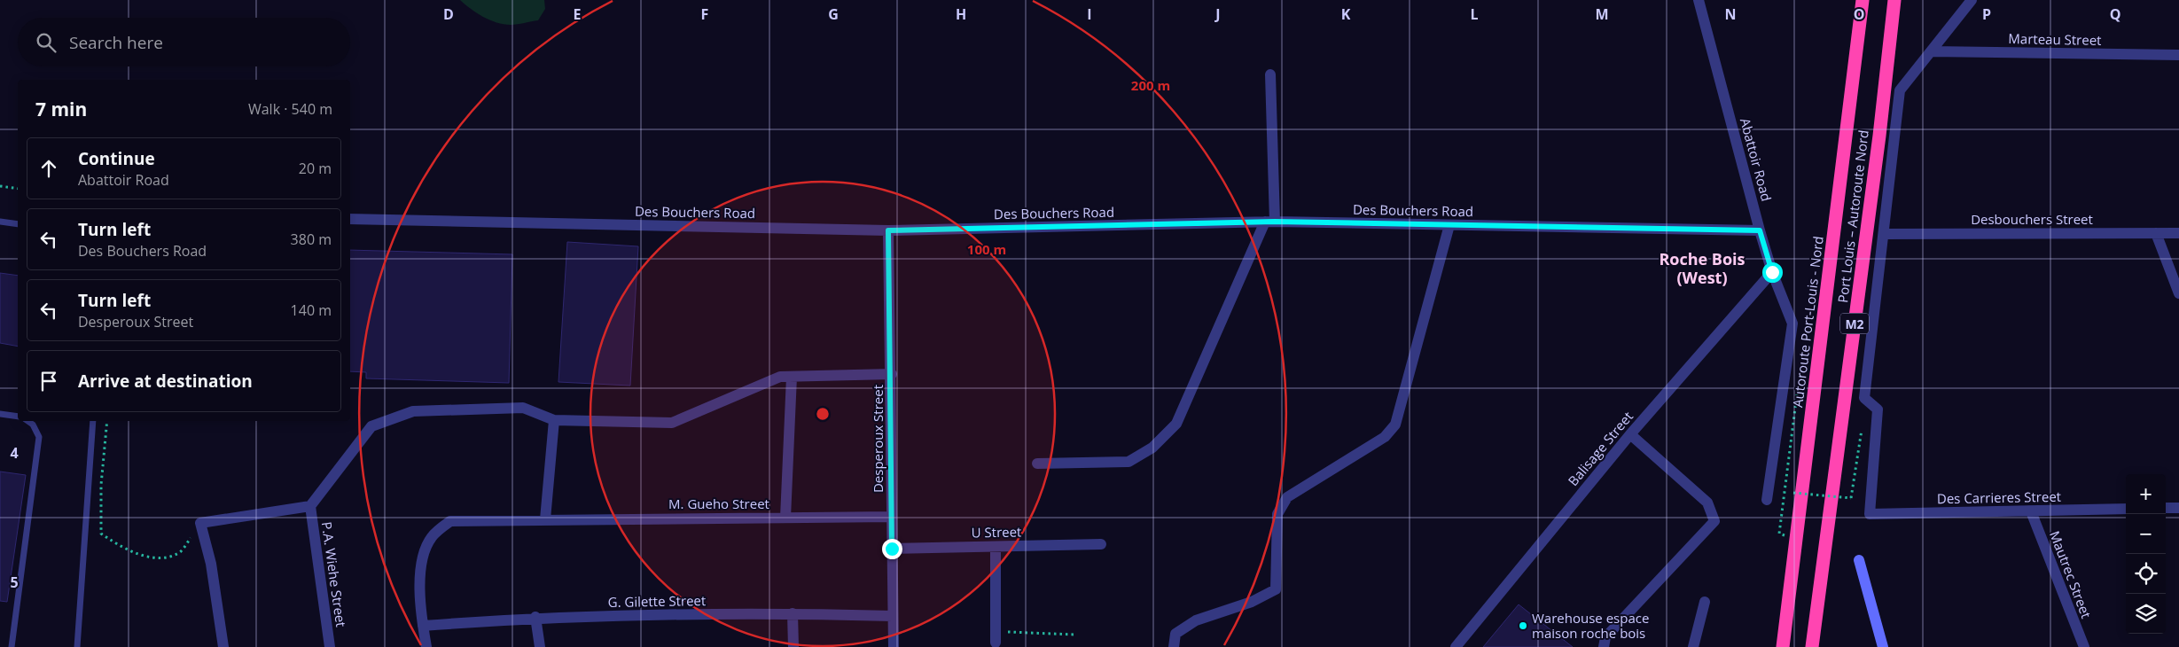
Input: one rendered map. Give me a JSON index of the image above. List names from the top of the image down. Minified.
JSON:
{"streets":{"highway":["Port Louis – Autoroute Nord","Autoroute Port-Louis - Nord","M2"],"street":["Marteau Street","Abattoir Road","Des Bouchers Road","Desbouchers Street","Desperoux Street","Balisage Street","Des Carrieres Street","M. Gueho Street","U Street","P.A. Wiehe Street","Mautrec Street","G. Gilette Street"]},"crossings":[["Abattoir Road","Des Bouchers Road"],["Abattoir Road","Balisage Street"],["Des Bouchers Road","Desperoux Street"],["Desbouchers Street","Des Carrieres Street"],["Desperoux Street","M. Gueho Street"],["Desperoux Street","U Street"],["Desperoux Street","G. Gilette Street"],["Des Carrieres Street","Mautrec Street"],["M. Gueho Street","G. Gilette Street"]],"districts":["Roche Bois (West)"],"places":["Warehouse espace maison roche bois"],"page":{"search":"Search here","heading":["7 min","Walk · 540 m"],"list":[["Continue","Abattoir Road","20 m"],["Turn left","Des Bouchers Road","380 m"],["Turn left","Desperoux Street","140 m"],"Arrive at destination"],"map_buttons":["+","−"]},"grid":{"columns":["D","E","F","G","H","I","J","K","L","M","N","O","P","Q"],"rows":["4","5"]},"rings":["200 m","100 m"]}
